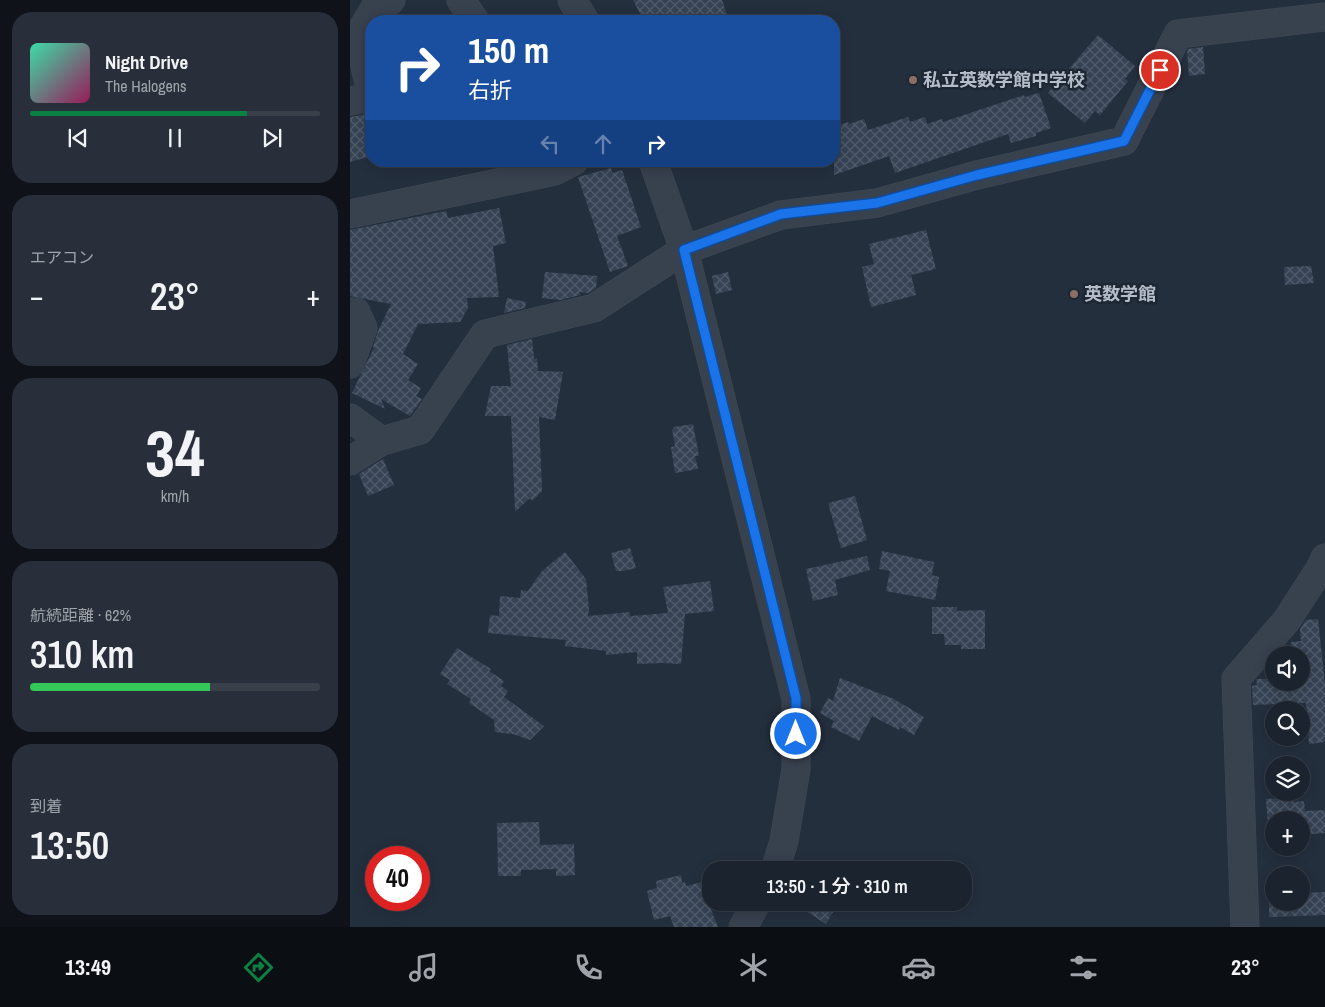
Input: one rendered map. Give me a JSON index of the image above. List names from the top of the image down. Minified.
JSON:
{"places":["私立英数学館中学校","英数学館"],"page":{"turn":["150 m","右折"],"song":["Night Drive","The Halogens"],"tile":["エアコン",["34","km/h"],["航続距離 · 62%","310 km"],["到着","13:50"]],"heat":["−","23°","+"],"map_buttons":["+","−"],"limit":"40","trip":"13:50 · 1 分 · 310 m","tabs":["13:49","23°"]}}
